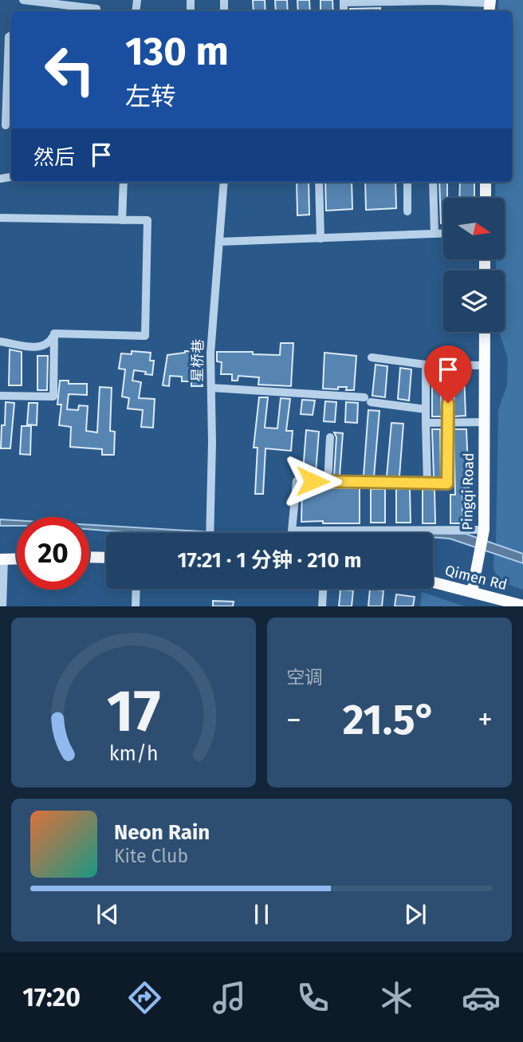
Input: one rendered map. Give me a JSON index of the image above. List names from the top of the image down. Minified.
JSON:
{"streets":{"main road":["Pingqi Road","Qimen Rd"],"street":["星桥巷"]},"crossings":[["Pingqi Road","Qimen Rd"]],"north":"right","page":{"turn":["130 m","左转"],"then":"然后","limit":"20","trip":"17:21 · 1 分钟 · 210 m","tile":"空调","heat":["−","21.5°","+"],"song":["Neon Rain","Kite Club"],"tabs":"17:20","gauge":["17","km/h"]}}
